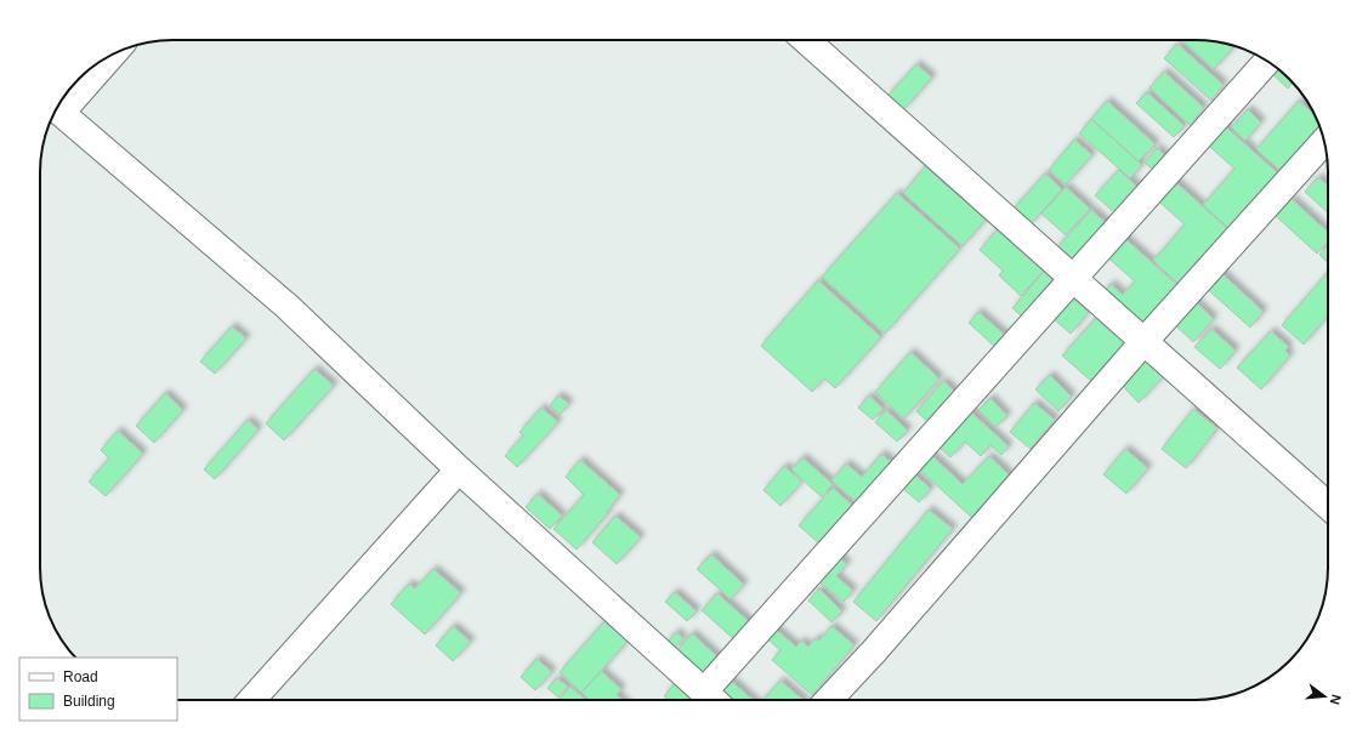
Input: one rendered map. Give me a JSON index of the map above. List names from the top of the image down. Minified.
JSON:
{"legend":["Road","Building"],"north":"right"}
